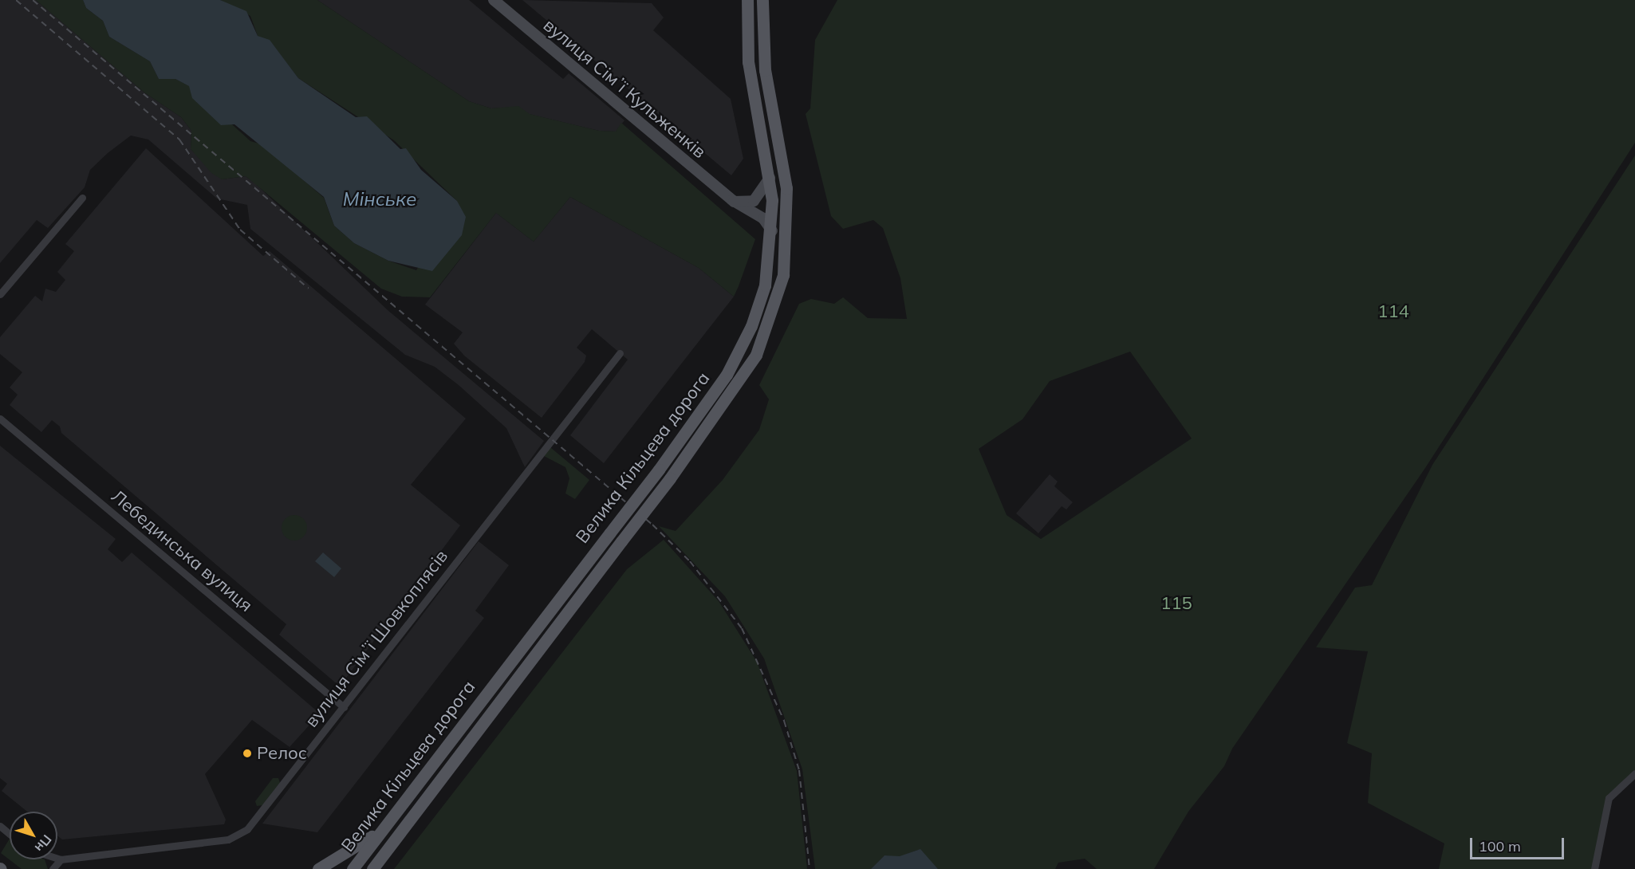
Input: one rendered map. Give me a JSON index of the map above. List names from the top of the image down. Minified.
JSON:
{"streets":{"main road":["вулиця Сімʼї Кульженків","Велика Кільцева дорога"],"street":["Лебединська вулиця","вулиця Сімʼї Шовкоплясів"]},"crossings":[["вулиця Сімʼї Кульженків","Велика Кільцева дорога"],["Лебединська вулиця","вулиця Сімʼї Шовкоплясів"]],"water":["Мінське"],"parks":["114","115"],"places":["Релос"],"scale_bar":"100 m","north":"bottom right"}
